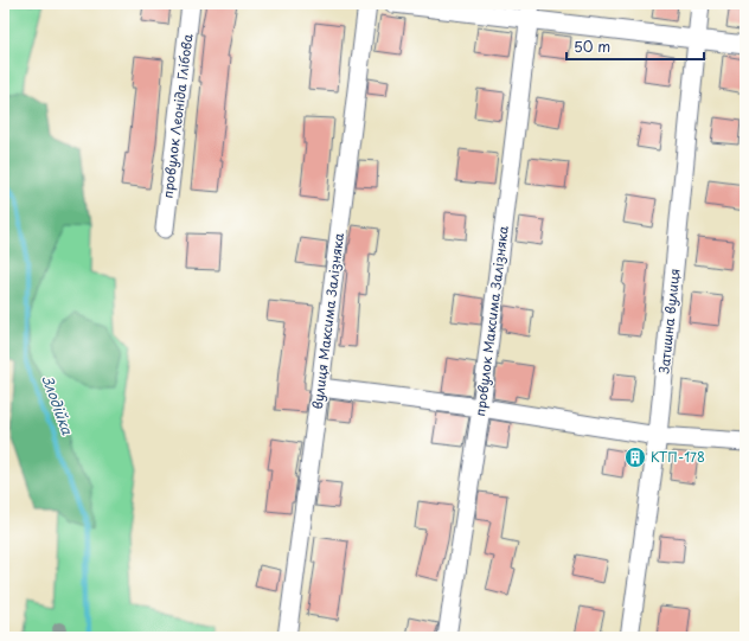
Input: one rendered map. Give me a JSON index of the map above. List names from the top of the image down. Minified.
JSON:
{"streets":{"street":["провулок Леоніда Глібова","вулиця Максима Залізняка","провулок Максима Залізняка","Затишна вулиця"]},"water":["Злодійка"],"places":{"building":["КТП-178"]},"scale_bar":"50 m"}
